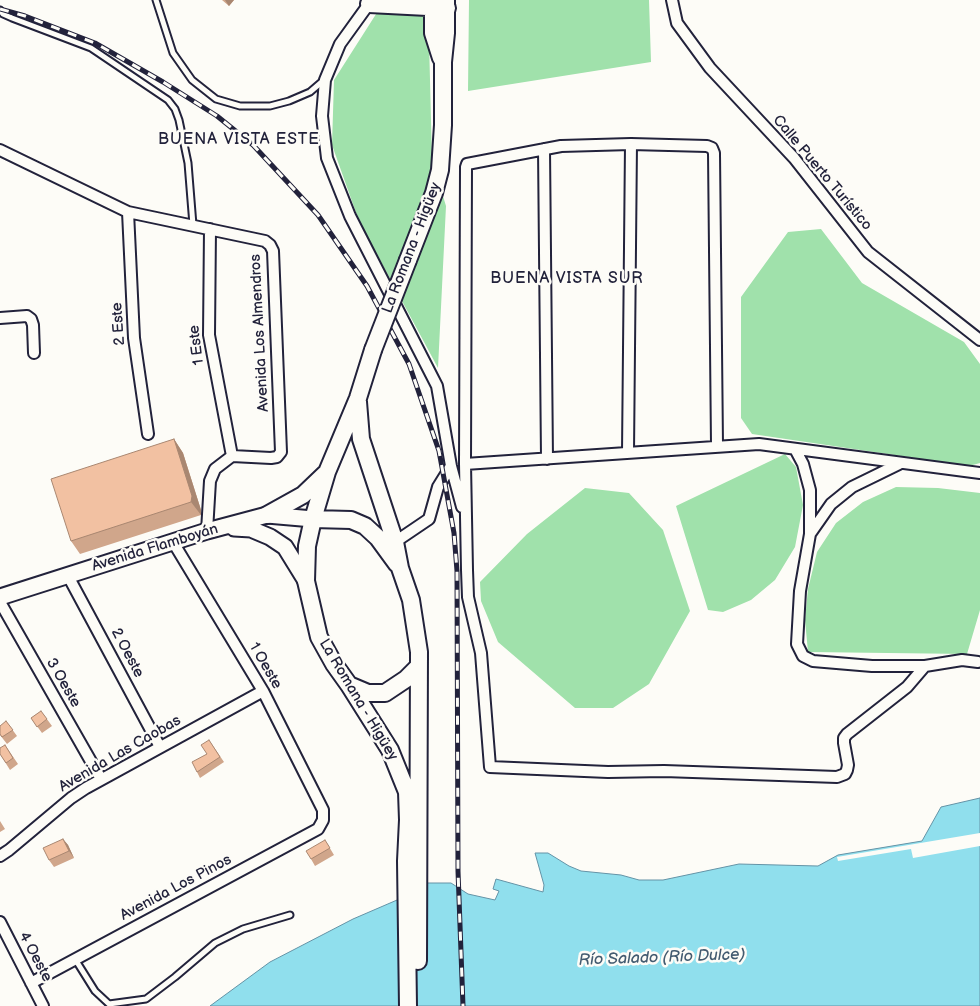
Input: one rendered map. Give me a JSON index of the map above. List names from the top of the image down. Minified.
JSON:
{"streets":{"main road":["La Romana - Higüey"],"street":["Calle Puerto Turístico","2 Este","Avenida Los Almendros","1 Este","Avenida Flamboyán","2 Oeste","1 Oeste","3 Oeste","Avenida Las Caobas","Avenida Los Pinos","4 Oeste"]},"crossings":[["La Romana - Higüey","Avenida Flamboyán"],["2 Este","Avenida Los Almendros"],["Avenida Los Almendros","1 Este"],["Avenida Flamboyán","2 Oeste"],["Avenida Flamboyán","1 Oeste"],["2 Oeste","Avenida Las Caobas"],["1 Oeste","Avenida Las Caobas"],["1 Oeste","Avenida Los Pinos"],["3 Oeste","Avenida Las Caobas"],["Avenida Los Pinos","4 Oeste"]],"districts":["BUENA VISTA ESTE","BUENA VISTA SUR"],"water":["Río Salado (Río Dulce)"]}
